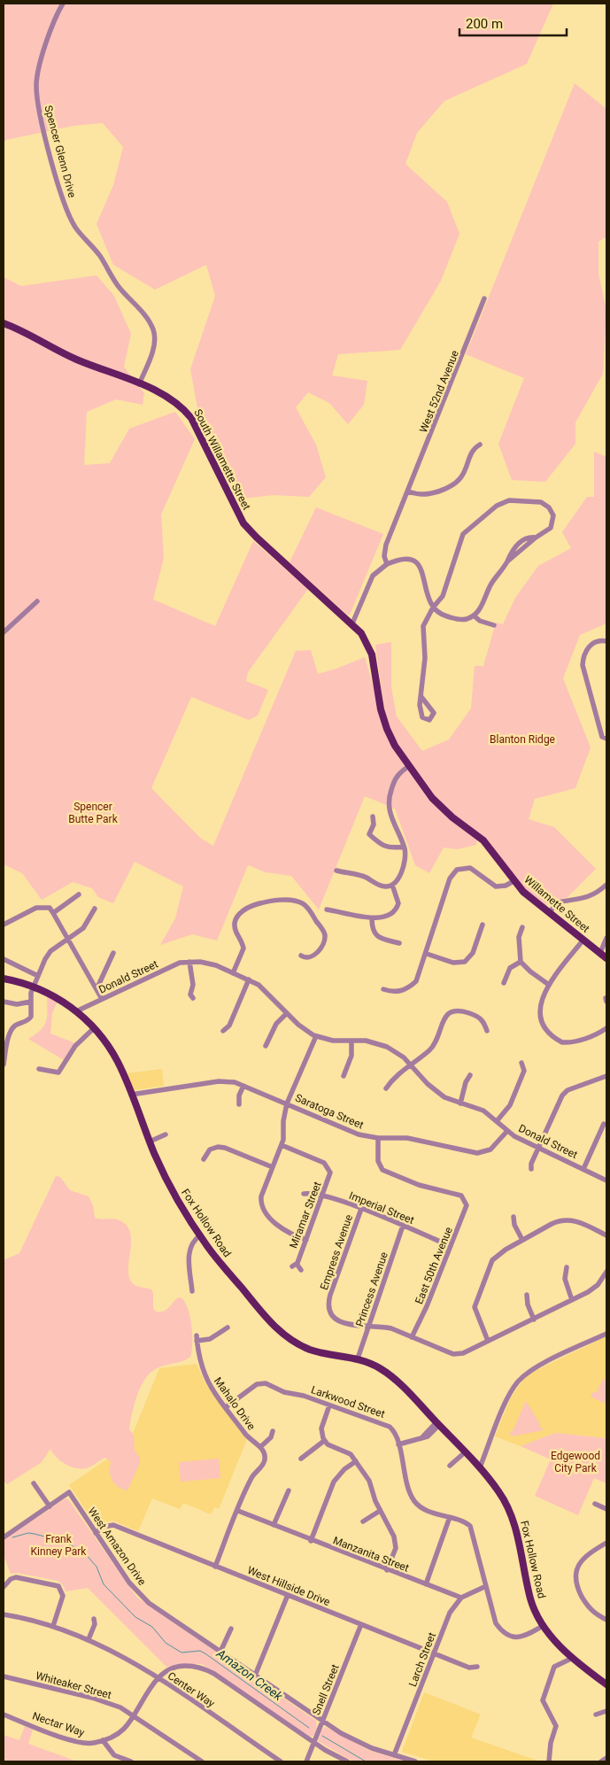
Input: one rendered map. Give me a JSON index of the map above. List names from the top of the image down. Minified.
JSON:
{"streets":{"main road":["South Willamette Street","Willamette Street","Fox Hollow Road"],"street":["Spencer Glenn Drive","West 52nd Avenue","Donald Street","Saratoga Street","Imperial Street","Miramar Street","Empress Avenue","East 50th Avenue","Princess Avenue","Larkwood Street","Mahalo Drive","West Amazon Drive","Manzanita Street","West Hillside Drive","Larch Street","Whiteaker Street","Center Way","Snell Street","Nectar Way"]},"crossings":[["Spencer Glenn Drive","South Willamette Street"],["South Willamette Street","Willamette Street"],["Donald Street","Saratoga Street"],["Donald Street","Fox Hollow Road"],["Saratoga Street","Fox Hollow Road"],["Saratoga Street","East 50th Avenue"],["Imperial Street","Miramar Street"],["Imperial Street","Empress Avenue"],["Imperial Street","East 50th Avenue"],["Imperial Street","Princess Avenue"],["Fox Hollow Road","Princess Avenue"],["Fox Hollow Road","Larkwood Street"],["Empress Avenue","East 50th Avenue"],["Empress Avenue","Princess Avenue"],["Larkwood Street","Mahalo Drive"],["Larkwood Street","Larch Street"],["West Amazon Drive","West Hillside Drive"],["West Amazon Drive","Larch Street"],["West Amazon Drive","Snell Street"],["Manzanita Street","Larch Street"],["West Hillside Drive","Larch Street"],["West Hillside Drive","Snell Street"],["Whiteaker Street","Nectar Way"],["Center Way","Nectar Way"]],"water":["Amazon Creek"],"parks":["Blanton Ridge","Spencer Butte Park","Edgewood City Park","Frank Kinney Park"],"scale_bar":"200 m"}
